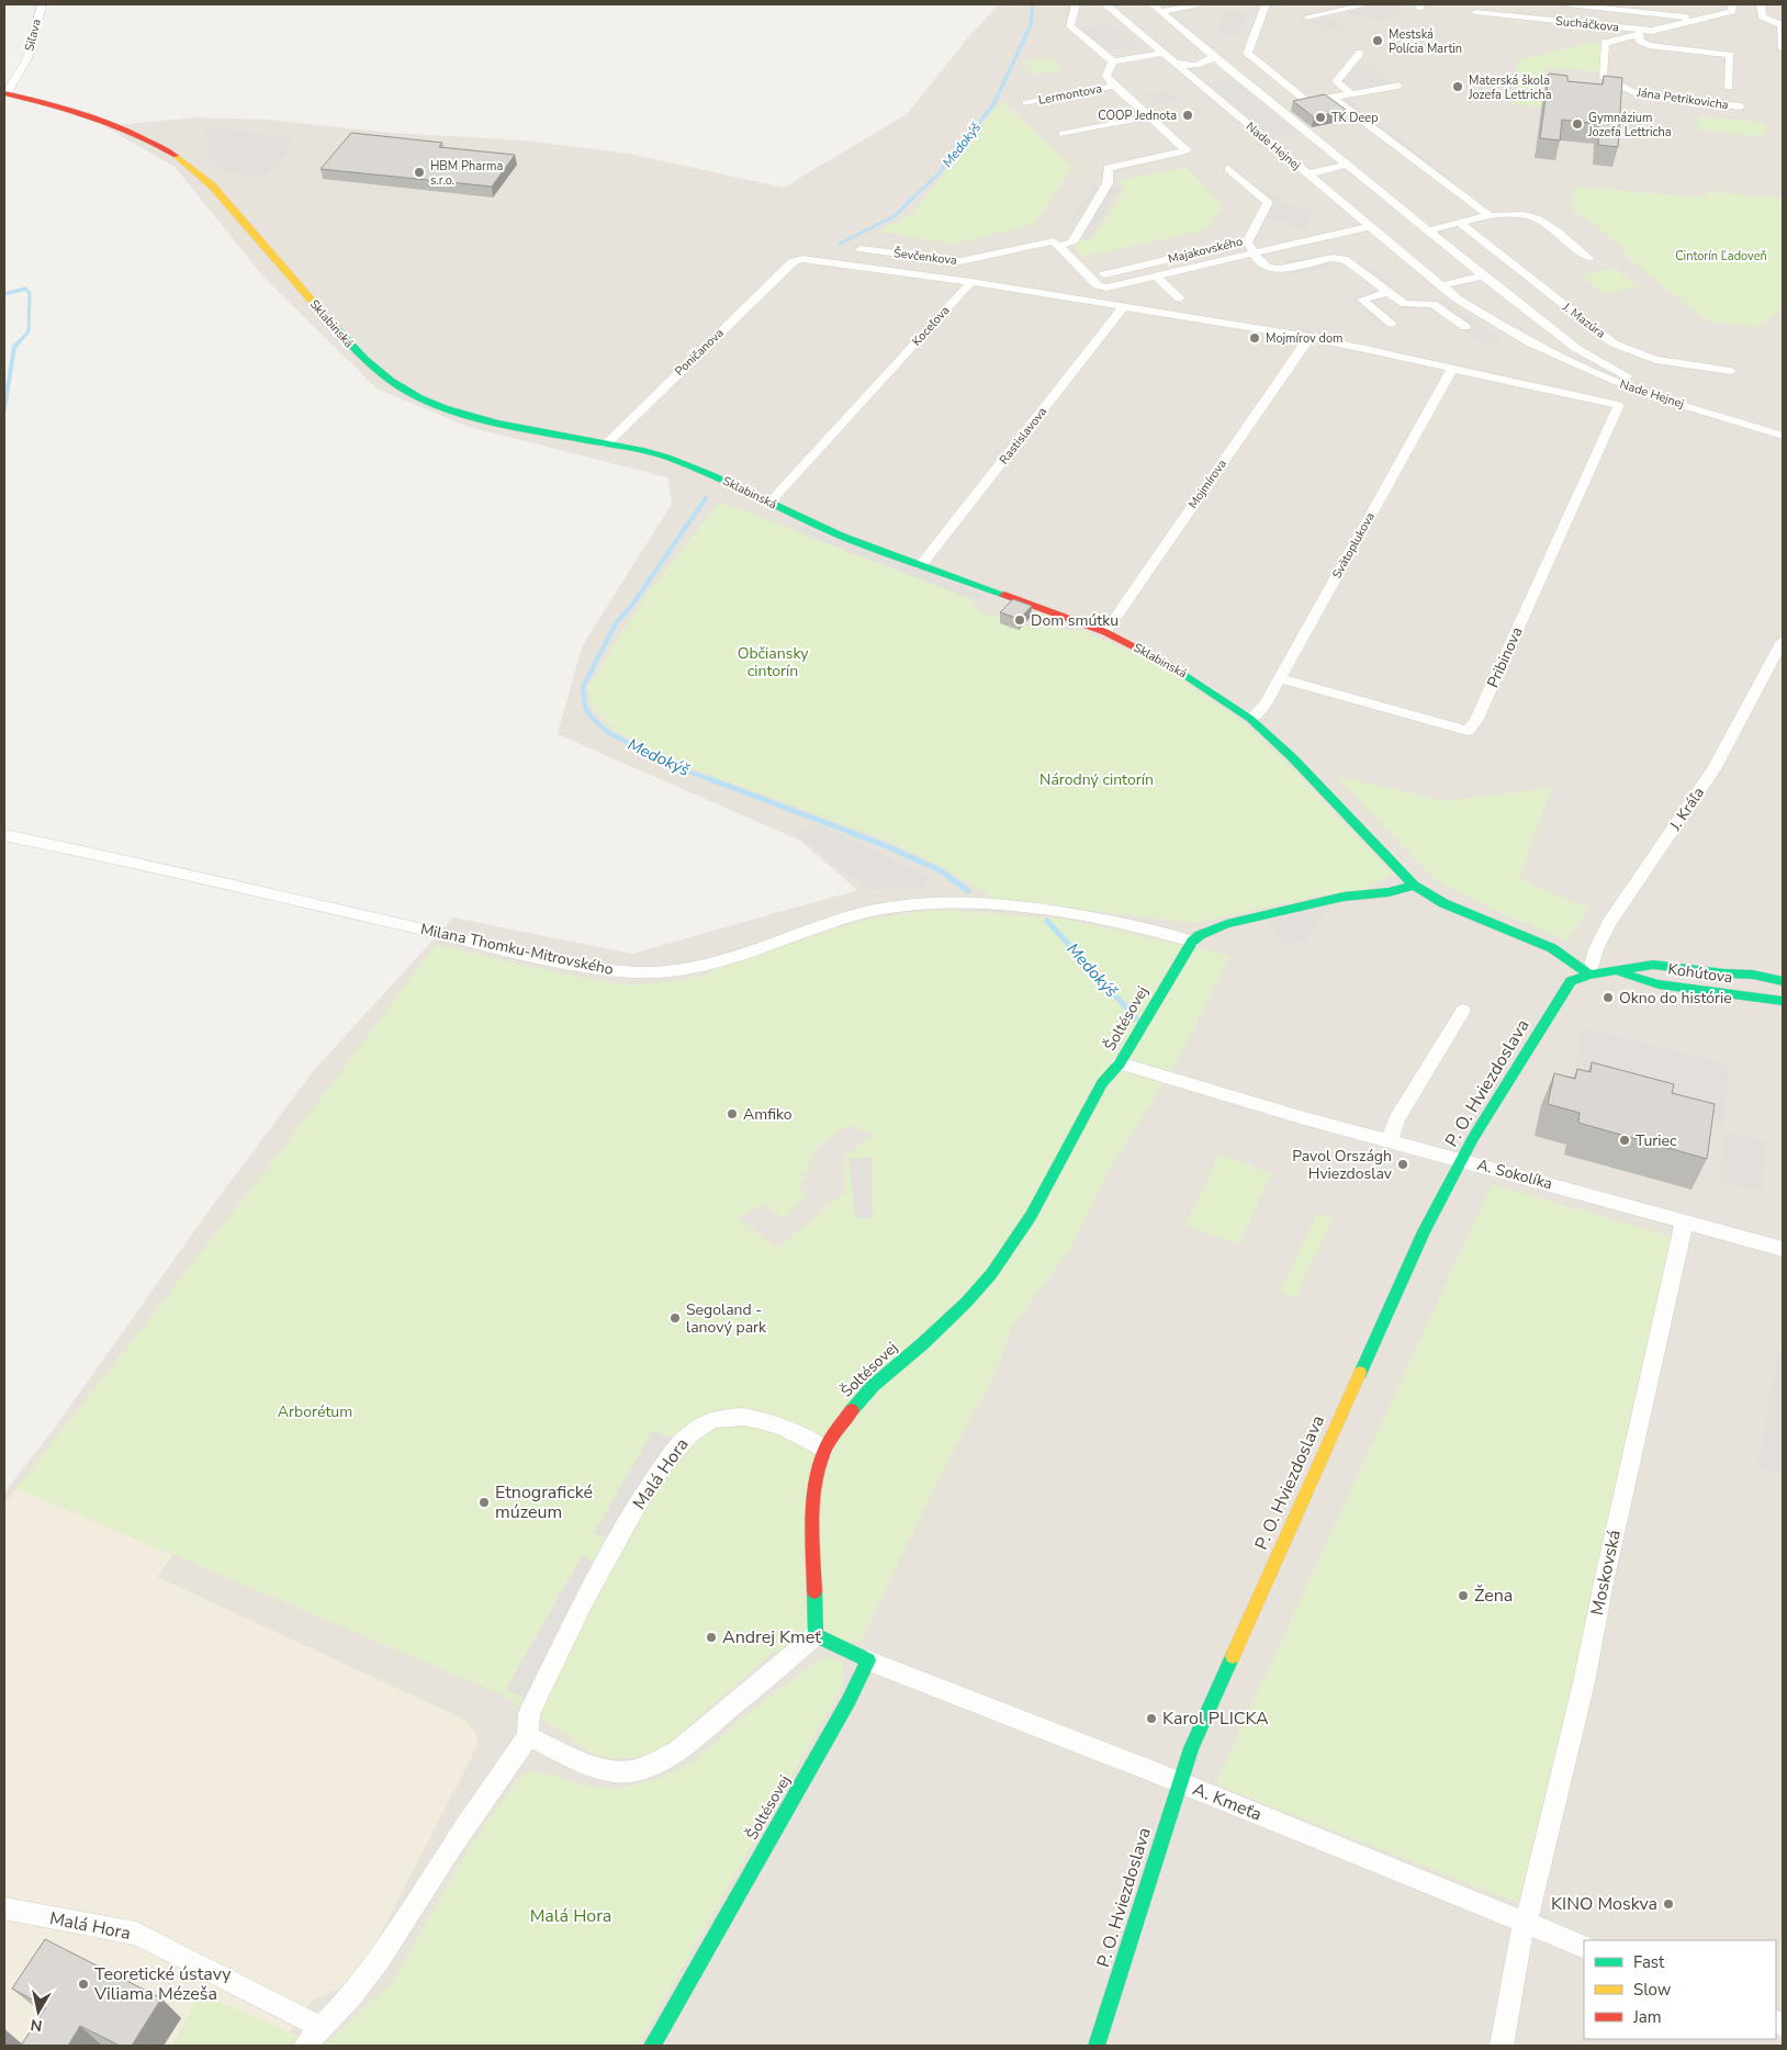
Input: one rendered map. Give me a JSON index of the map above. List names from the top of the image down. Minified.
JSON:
{"streets":{"street":["Sucháčkova","Siľava","Lermontova","Jána Petrikovicha","Nade Hejnej","Majakovského","Ševčenkova","J. Mazúra","Sklabinská","Koceľova","Poničanova","Rastislavova","Mojmírova","Svätoplukova","Pribinova","J. Kráľa","Milana Thomku-Mitrovského","Kohútova","Šoltésovej","P. O. Hviezdoslava","A. Sokolíka","Malá Hora","Moskovská","A. Kmeťa"]},"crossings":[["Siľava","Sklabinská"],["Lermontova","Ševčenkova"],["Sklabinská","Koceľova"],["Sklabinská","Poničanova"],["Sklabinská","Rastislavova"],["Sklabinská","Mojmírova"],["Sklabinská","Svätoplukova"],["Sklabinská","J. Kráľa"],["Sklabinská","Kohútova"],["Sklabinská","Šoltésovej"],["Sklabinská","P. O. Hviezdoslava"],["Koceľova","Poničanova"],["Svätoplukova","Pribinova"],["J. Kráľa","Kohútova"],["J. Kráľa","P. O. Hviezdoslava"],["Milana Thomku-Mitrovského","Šoltésovej"],["Kohútova","P. O. Hviezdoslava"],["Šoltésovej","A. Sokolíka"],["Šoltésovej","Malá Hora"],["Šoltésovej","A. Kmeťa"],["P. O. Hviezdoslava","A. Sokolíka"],["P. O. Hviezdoslava","A. Kmeťa"],["A. Sokolíka","Moskovská"],["Moskovská","A. Kmeťa"]],"water":["Medokýš"],"parks":["Cintorín Ľadoveň","Občiansky cintorín","Národný cintorín","Arborétum","Malá Hora"],"places":["Mestská Polícia Martin","Materská škola Jozefa Lettricha","COOP Jednota","TK Deep","Gymnázium Jozefa Lettricha","HBM Pharma s.r.o.","Mojmírov dom","Dom smútku","Okno do histórie","Amfiko","Turiec","Pavol Országh Hviezdoslav","Segoland - lanový park","Etnografické múzeum","Žena","Andrej Kmeť","Karol PLICKA","KINO Moskva","Teoretické ústavy Viliama Mézeša"],"legend":["Fast","Slow","Jam"],"north":"bottom"}
